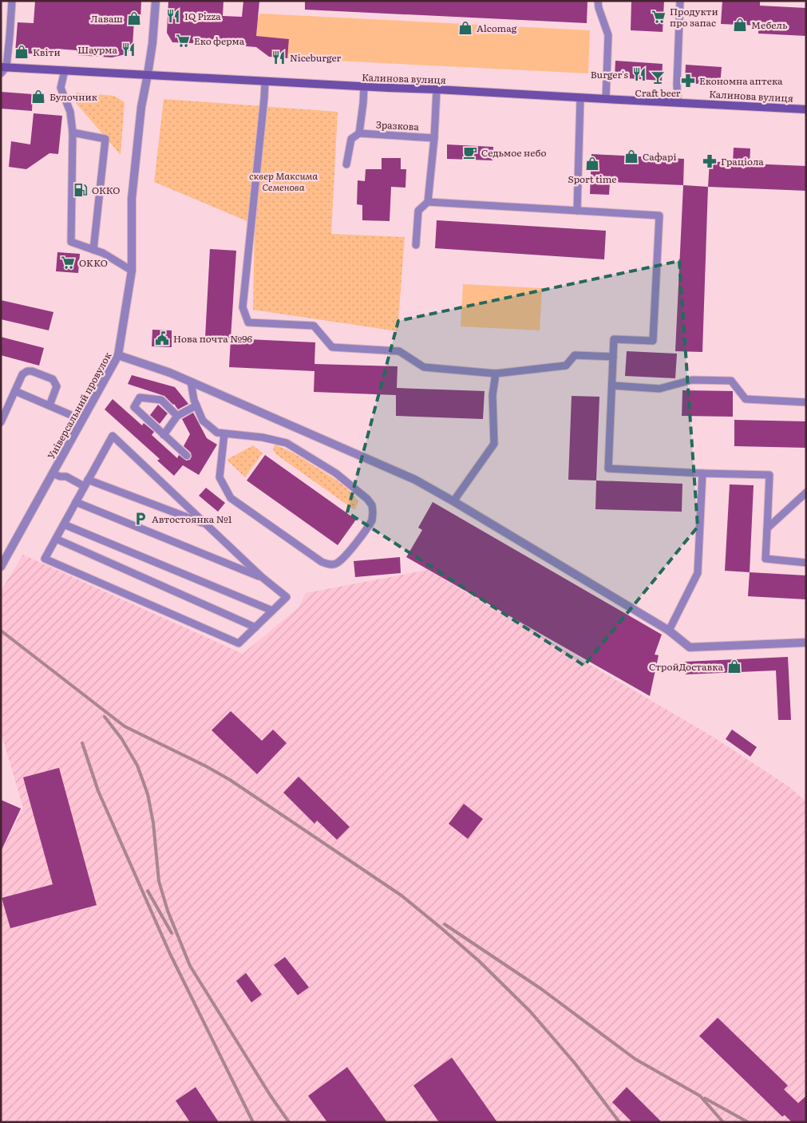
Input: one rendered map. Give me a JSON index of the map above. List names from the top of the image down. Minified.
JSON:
{"streets":{"main road":["Калинова вулиця"],"street":["Універсальний провулок"],"lane":["Зразкова"]},"crossings":[["Калинова вулиця","Універсальний провулок"]],"parks":["сквер Максима Семенова"],"places":{"restaurant":["IQ Pizza","Шаурма","Niceburger","Burger's"],"supermarket":["Продукти про запас","Еко ферма","OKKO"],"shop":["Лаваш","Мебель","Alcomag","Квіти","Булочник","Сафарі","Sport time","СтройДоставка"],"bar":["Craft beer"],"pharmacy":["Економна аптека","Граціола"],"cafe":["Седьмое небо"],"fuel station":["ОККО"],"public building":["Нова почта №96"],"parking":["Автостоянка №1"]}}
